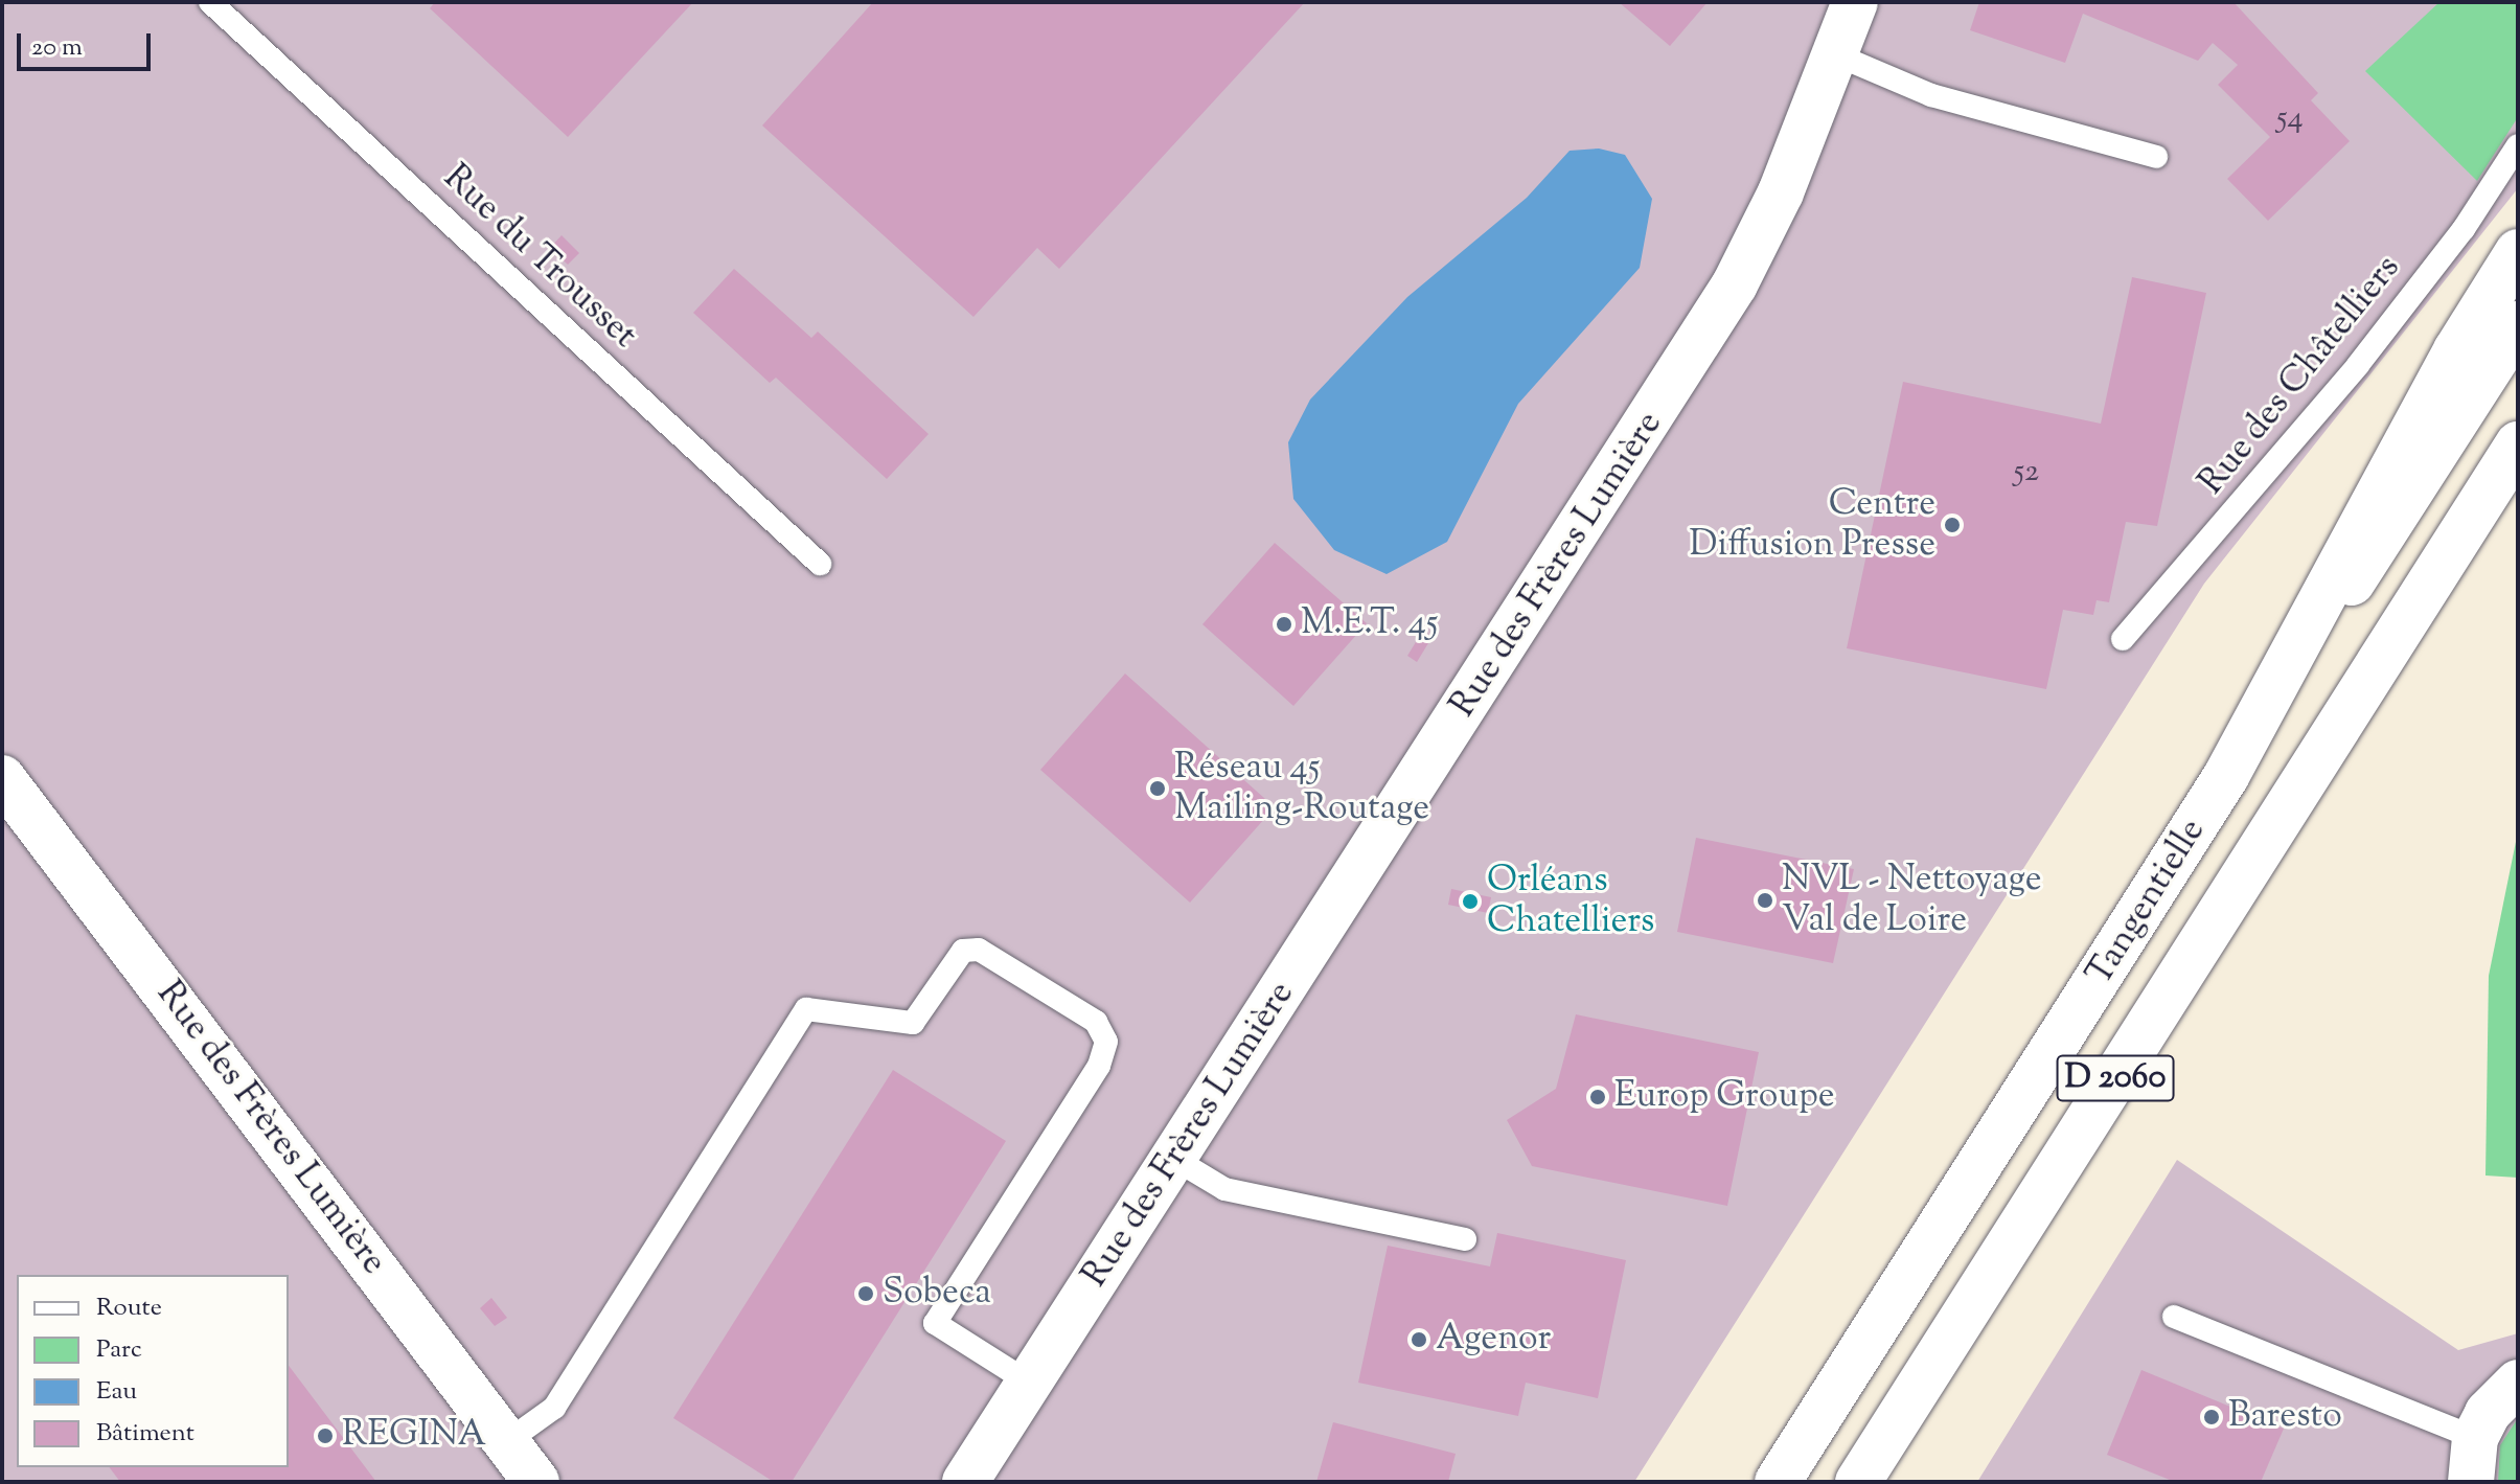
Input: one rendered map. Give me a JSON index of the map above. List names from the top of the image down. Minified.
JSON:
{"streets":{"main road":["Rue des Frères Lumière","Tangentielle","D 2060"],"lane":["Rue du Trousset","Rue des Châtelliers"]},"places":["Centre Diffusion Presse","M.E.T. 45","Réseau 45 Mailing-Routage","NVL - Nettoyage Val de Loire","Orléans Chatelliers","Europ Groupe","Sobeca","Agenor","Baresto","REGINA"],"house_numbers":["54","52"],"legend":["Route","Parc","Eau","Bâtiment"],"scale_bar":"20 m"}
